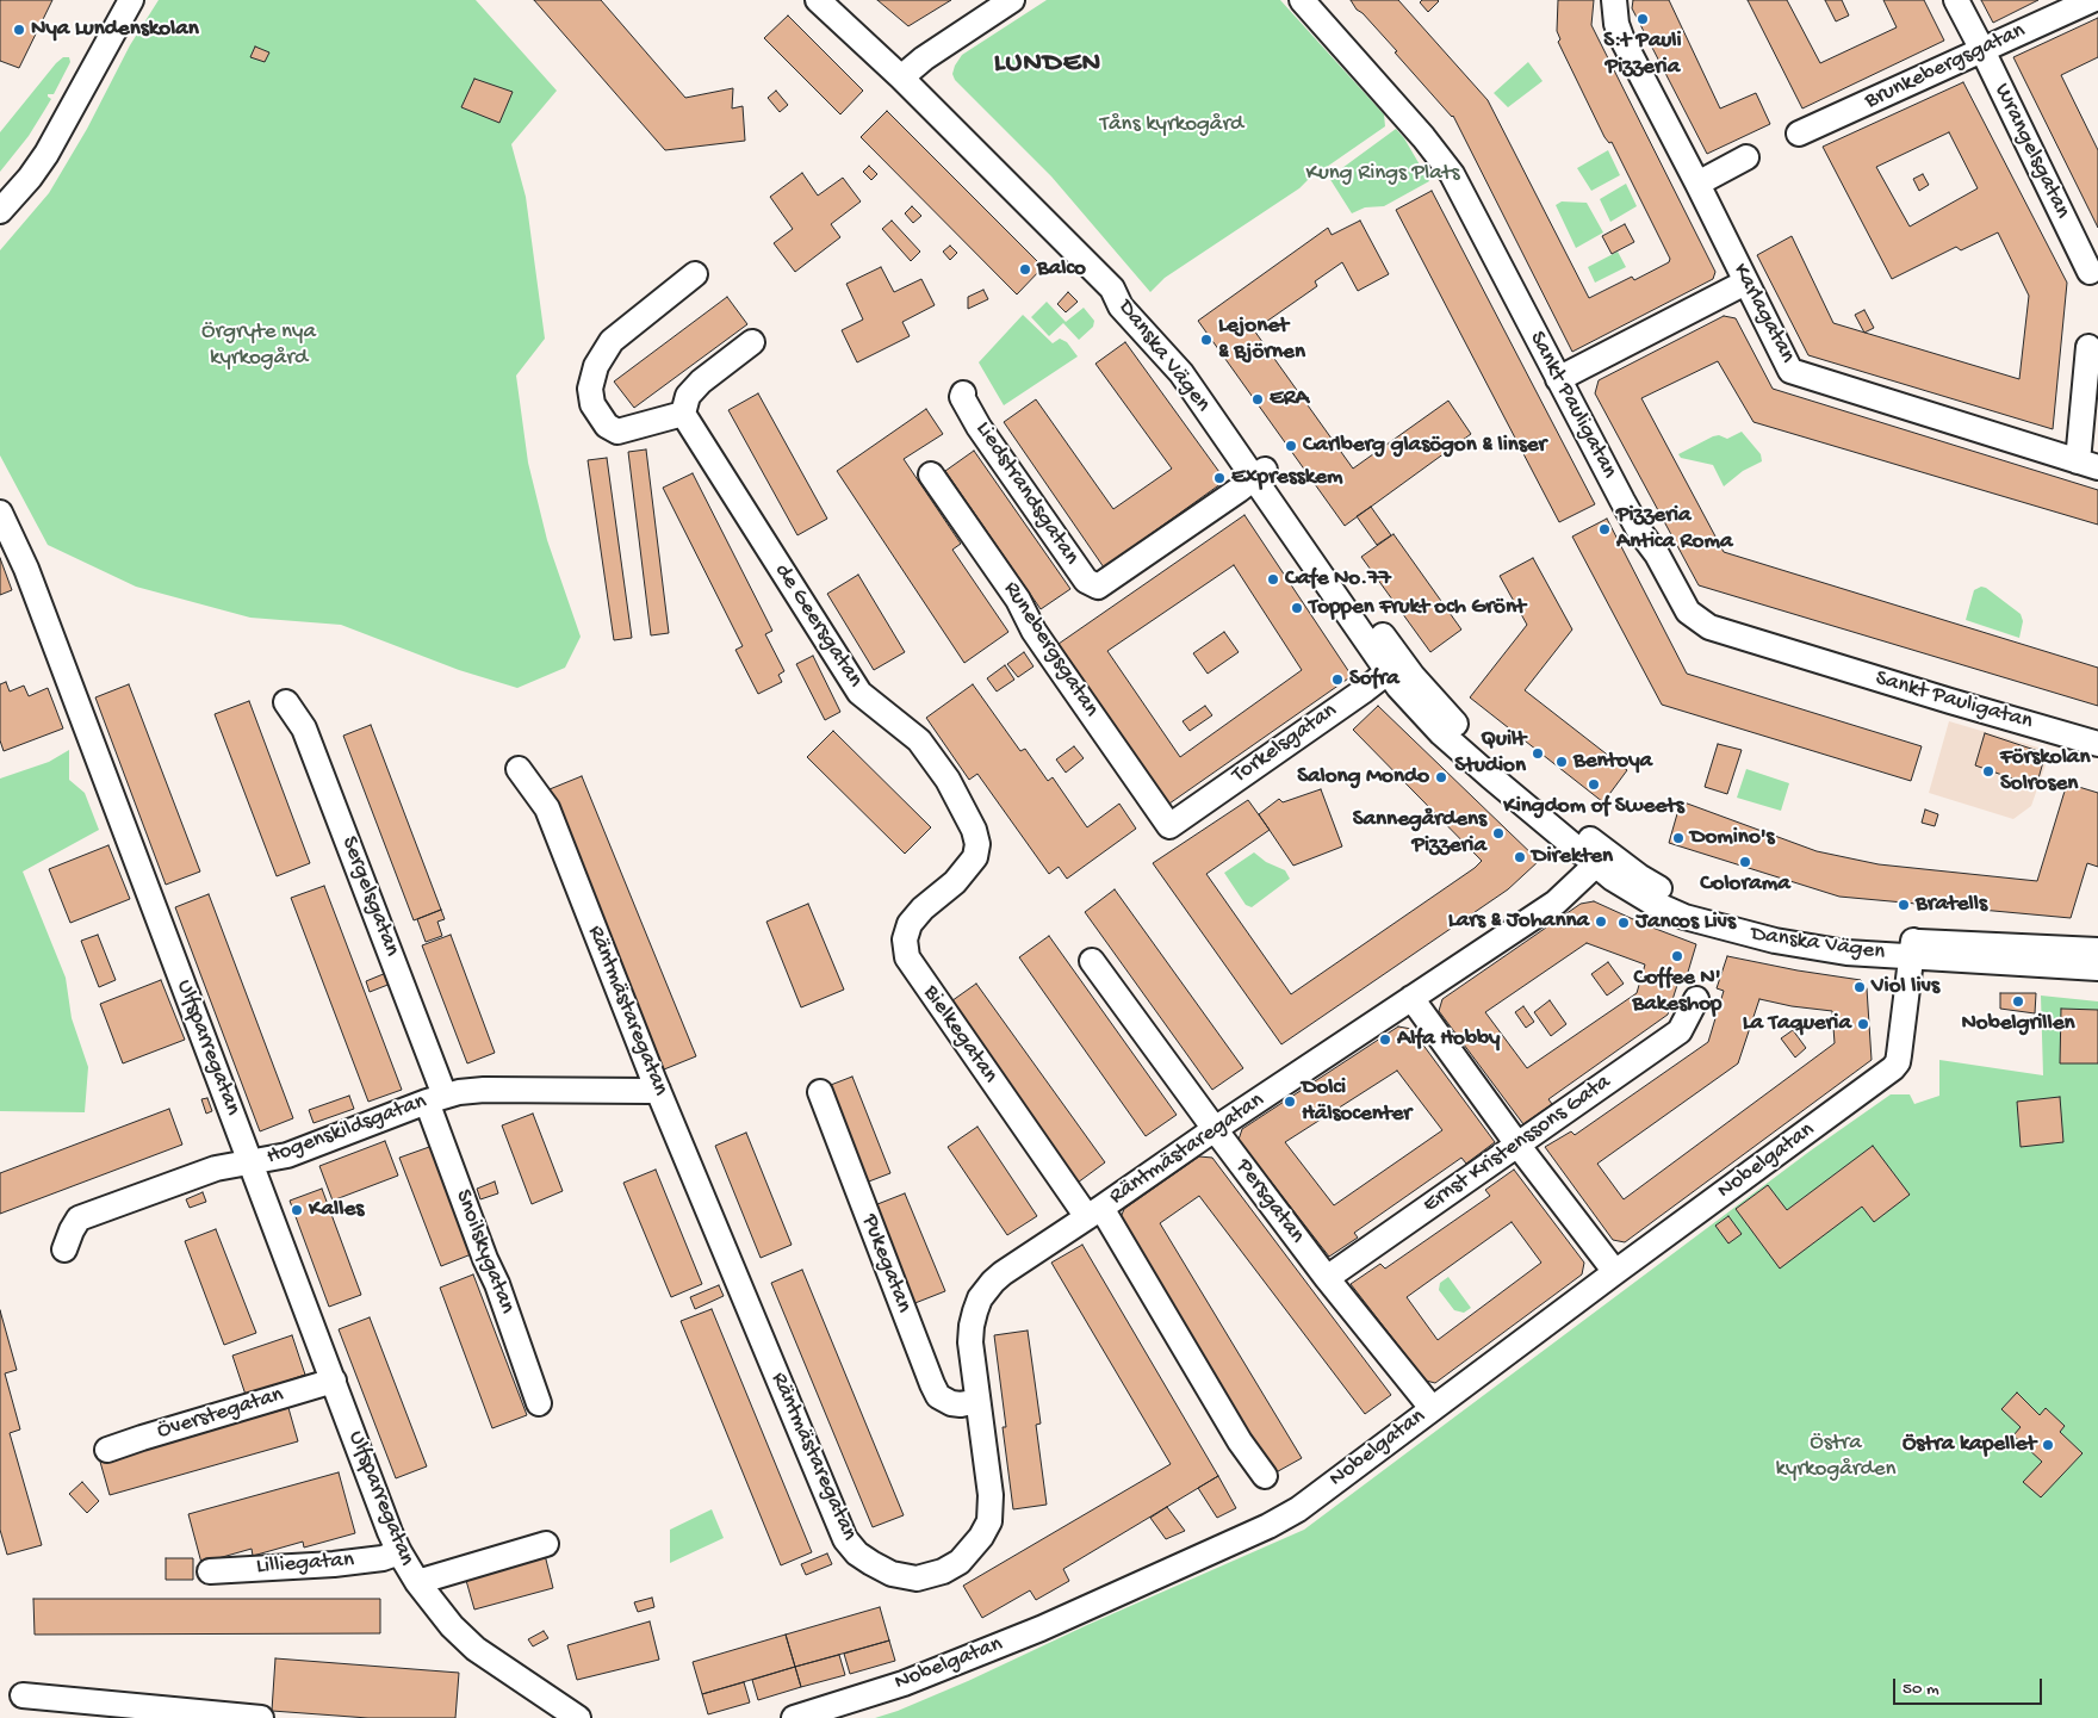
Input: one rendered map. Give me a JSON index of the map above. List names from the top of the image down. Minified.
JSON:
{"streets":{"street":["Brunkebergsgatan","Wrangelsgatan","Karlagatan","Danska Vägen","Sankt Pauligatan","Liedstrandsgatan","de Geersgatan","Runebergsgatan","Torkelsgatan","Sergelsgatan","Räntmästaregatan","Bielkegatan","Ulfsparregatan","Hogenskildsgatan","Ernst Kristenssons Gata","Nobelgatan","Persgatan","Snoilskygatan","Pukegatan","Överstegatan","Lilliegatan"]},"crossings":[["Brunkebergsgatan","Wrangelsgatan"],["Danska Vägen","Liedstrandsgatan"],["Danska Vägen","Torkelsgatan"],["Danska Vägen","Räntmästaregatan"],["Danska Vägen","Nobelgatan"],["de Geersgatan","Bielkegatan"],["Runebergsgatan","Torkelsgatan"],["Sergelsgatan","Hogenskildsgatan"],["Sergelsgatan","Snoilskygatan"],["Räntmästaregatan","Bielkegatan"],["Räntmästaregatan","Hogenskildsgatan"],["Räntmästaregatan","Persgatan"],["Räntmästaregatan","Pukegatan"],["Ulfsparregatan","Hogenskildsgatan"],["Ulfsparregatan","Överstegatan"],["Ulfsparregatan","Lilliegatan"],["Hogenskildsgatan","Snoilskygatan"],["Ernst Kristenssons Gata","Persgatan"],["Nobelgatan","Persgatan"]],"districts":["LUNDEN"],"parks":["Tåns kyrkogård","Kung Rings Plats","Örgryte nya kyrkogård","Östra kyrkogården"],"places":["S:t Pauli Pizzeria","Nya Lundenskolan","Balco","Lejonet & Björnen","ERA","Carlberg glasögon & linser","Expresskem","Pizzeria Antica Roma","Cafe No.77","Toppen Frukt och Grönt","Sofra","Quilt Studion","Bentoya","Förskolan Solrosen","Salong Mondo","Kingdom of Sweets","Sannegårdens Pizzeria","Domino's","Direkten","Colorama","Bratells","Lars & Johanna","Jancos Livs","Coffee N' Bakeshop","Viol livs","Nobelgrillen","La Taqueria","Alfa Hobby","Dolci Hälsocenter","Kalles","Östra kapellet"],"scale_bar":"50 m"}
